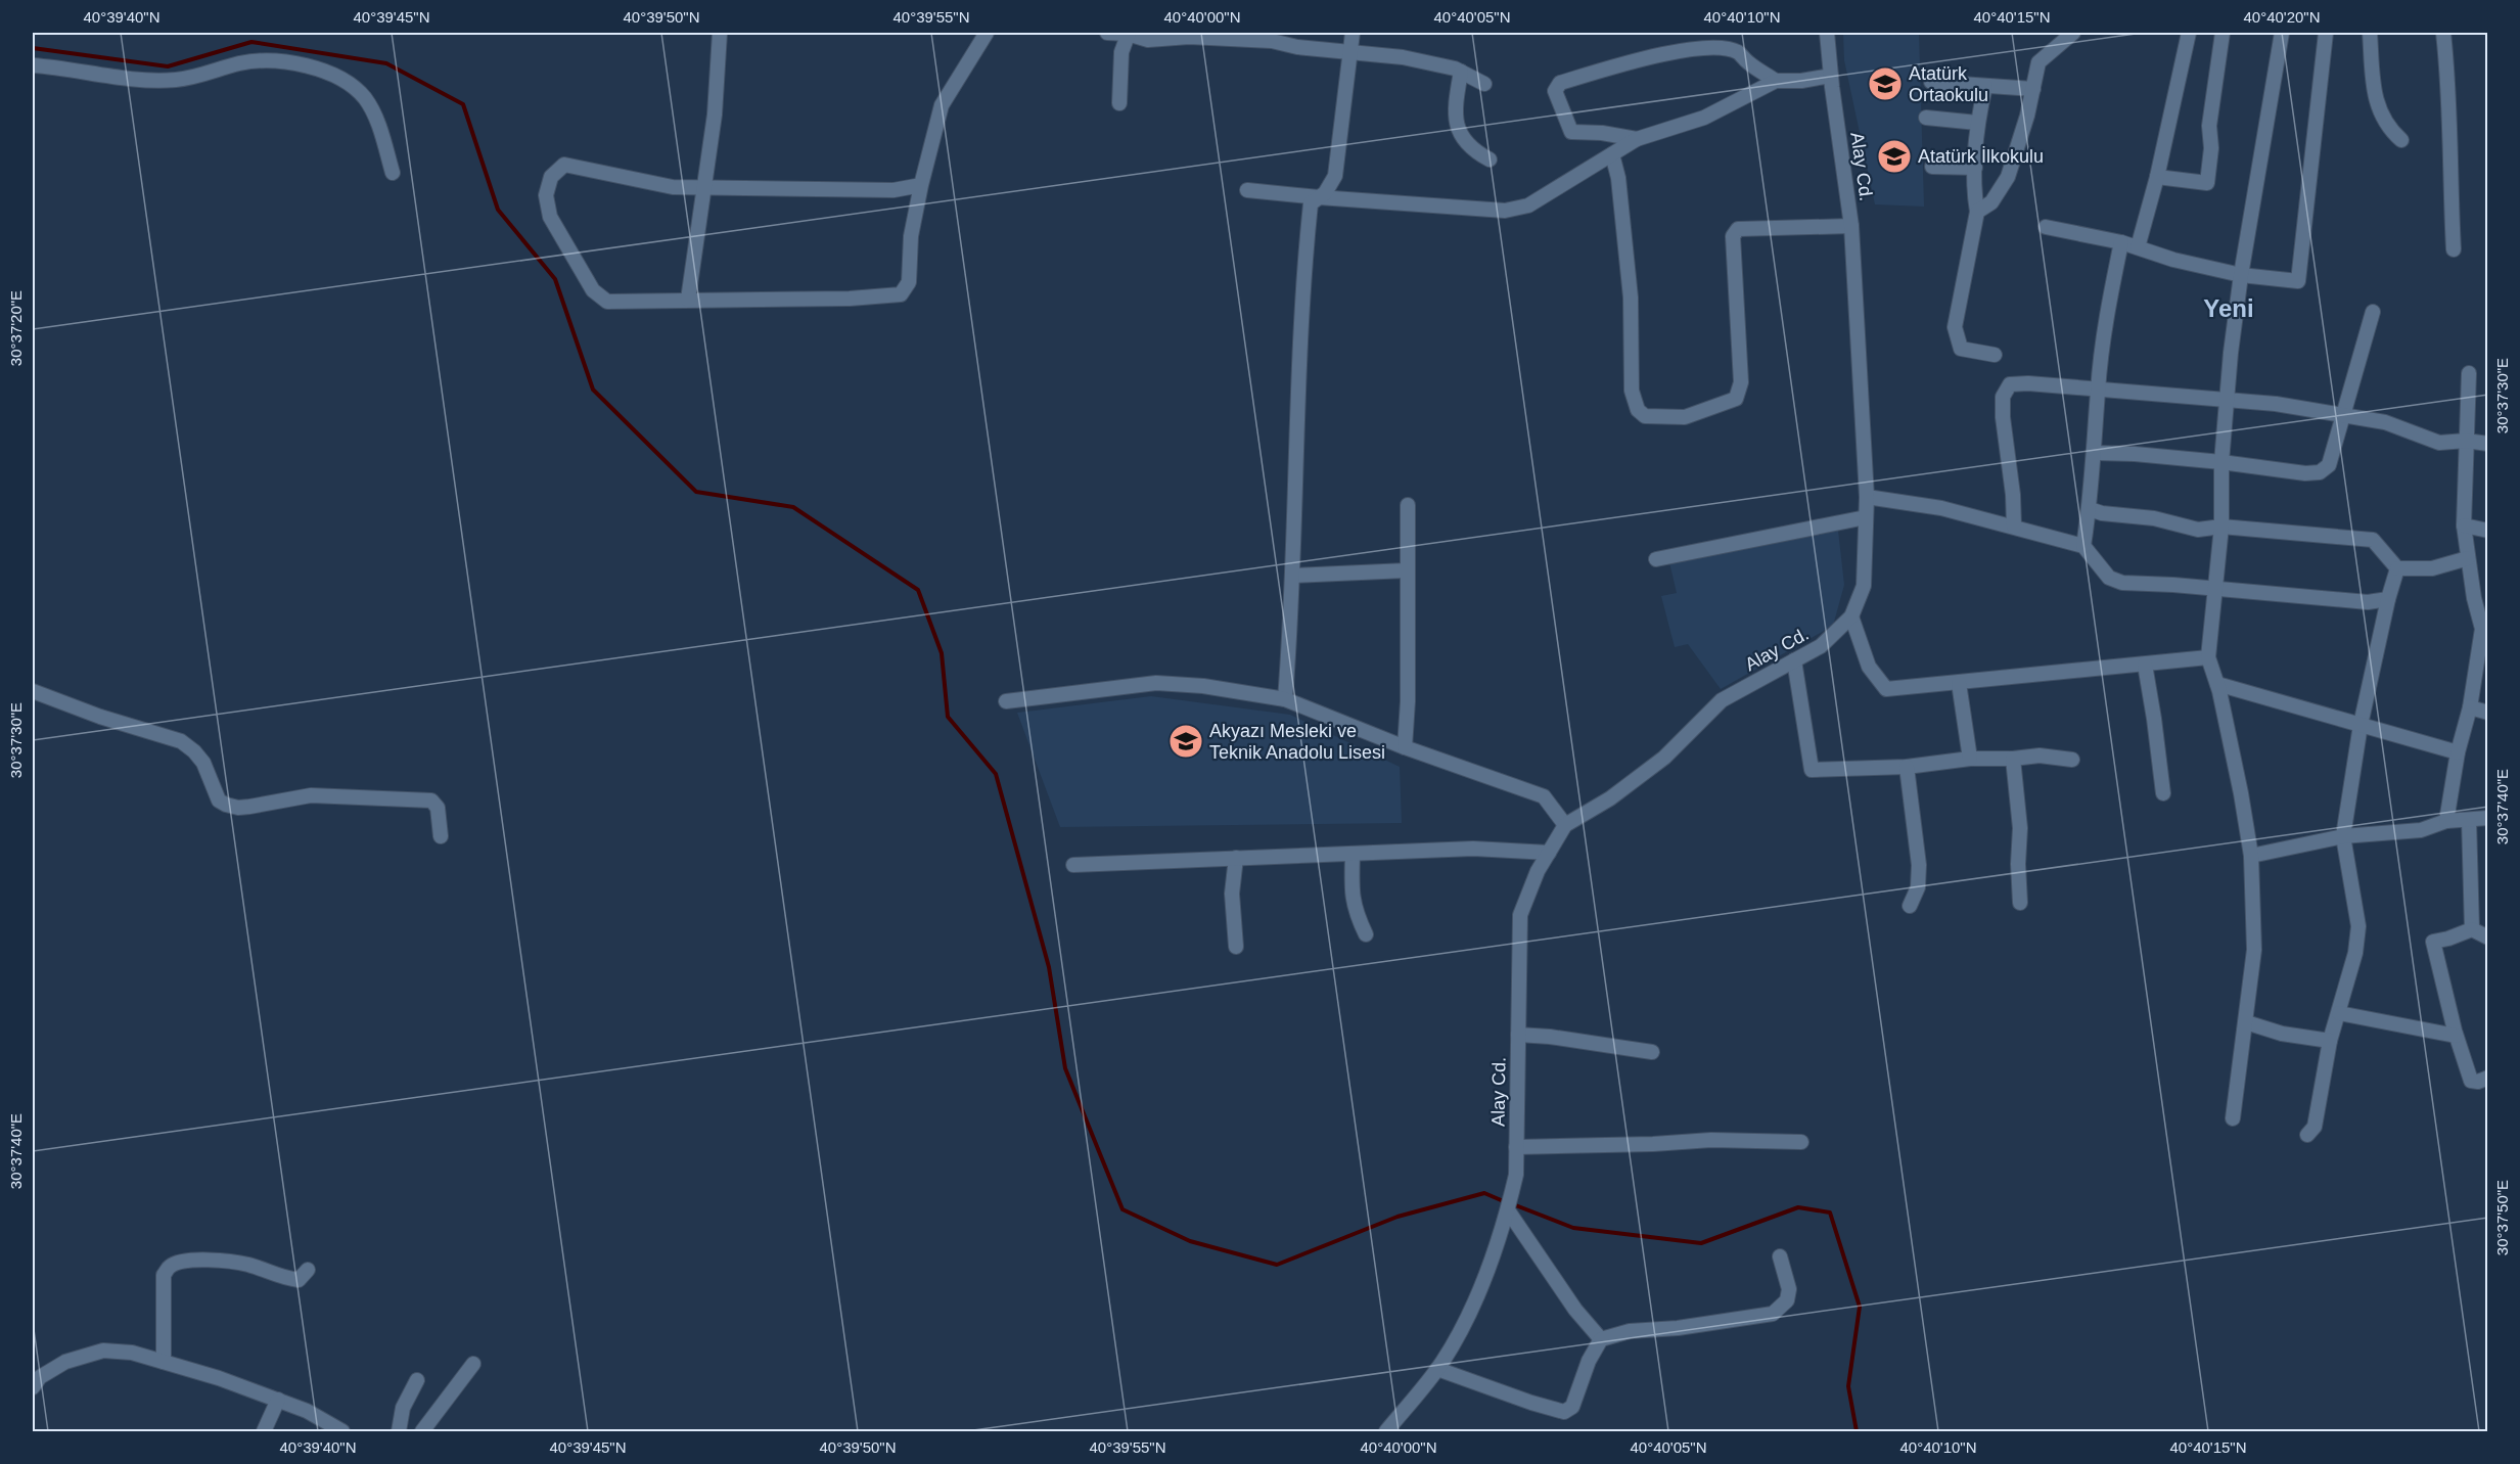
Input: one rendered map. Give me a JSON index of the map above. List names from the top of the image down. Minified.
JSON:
{"streets":{"street":["Alay Cd."]},"districts":["Yeni"],"places":{"school or university":["Atatürk Ortaokulu","Atatürk İlkokulu","Akyazı Mesleki ve Teknik Anadolu Lisesi"]},"coordinates":["40°39'40\"N","40°39'45\"N","40°39'50\"N","40°39'55\"N","40°40'00\"N","40°40'05\"N","40°40'10\"N","40°40'15\"N","40°40'20\"N","30°37'20\"E","30°37'30\"E","30°37'40\"E","30°37'50\"E"]}
